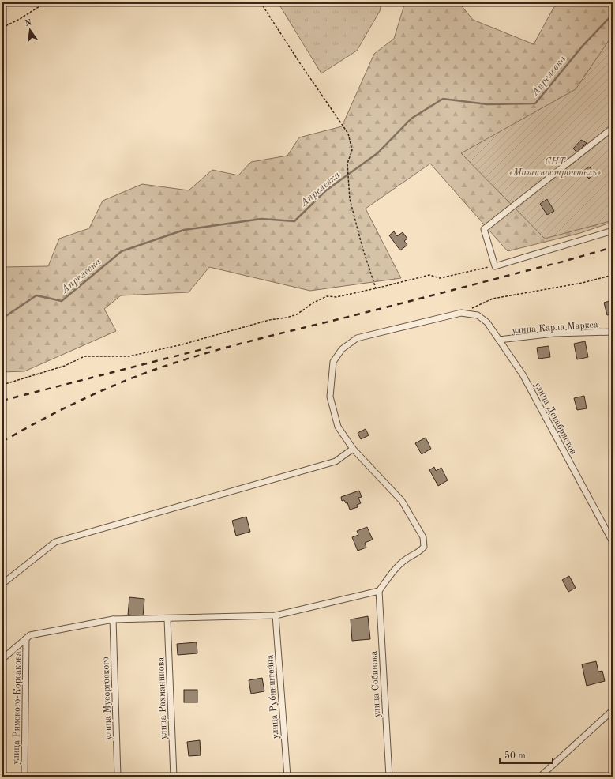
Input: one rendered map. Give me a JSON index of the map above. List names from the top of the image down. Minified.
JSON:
{"streets":{"street":["улица Карла Маркса","улица Декабристов","улица Собинова","улица Рубинштейна","улица Мусоргоского","улица Рахманинова","улица Римского-Корсакова"]},"crossings":[["улица Карла Маркса","улица Декабристов"],["улица Декабристов","улица Собинова"]],"water":["Апрелевка"],"parks":["СНТ «Машиностроитель»"],"scale_bar":"50 m","north":"top"}
